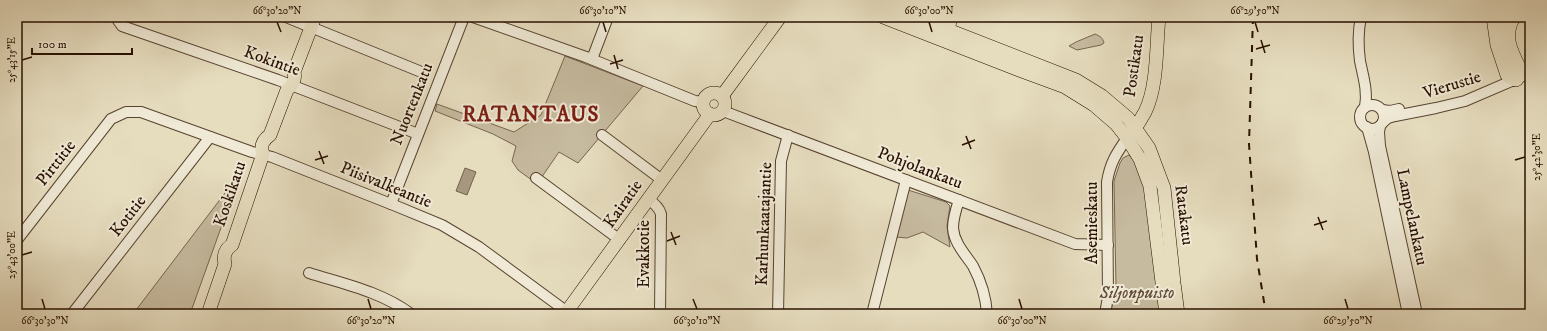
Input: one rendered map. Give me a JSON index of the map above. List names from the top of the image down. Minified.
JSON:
{"streets":{"main road":["Postikatu","Koskikatu","Kairatie","Ratakatu"],"street":["Kokintie","Vierustie","Nuortenkatu","Pirttitie","Pohjolankatu","Piisivalkeantie","Kotitie","Lampelankatu","Asemieskatu","Karhunkaatajantie","Evakkotie"]},"crossings":[["Kokintie","Nuortenkatu"],["Kokintie","Koskikatu"],["Postikatu","Ratakatu"],["Postikatu","Asemieskatu"],["Vierustie","Lampelankatu"],["Nuortenkatu","Piisivalkeantie"],["Pirttitie","Piisivalkeantie"],["Pohjolankatu","Kairatie"],["Pohjolankatu","Asemieskatu"],["Pohjolankatu","Karhunkaatajantie"],["Piisivalkeantie","Koskikatu"],["Piisivalkeantie","Kairatie"],["Piisivalkeantie","Kotitie"],["Kairatie","Evakkotie"],["Ratakatu","Asemieskatu"]],"districts":["RATANTAUS"],"parks":["Siljonpuisto"],"scale_bar":"100 m","coordinates":["66°30'20\"N","66°30'10\"N","66°30'00\"N","66°29'50\"N","25°43'15\"E","25°42'30\"E","25°43'00\"E","66°30'30\"N"]}
